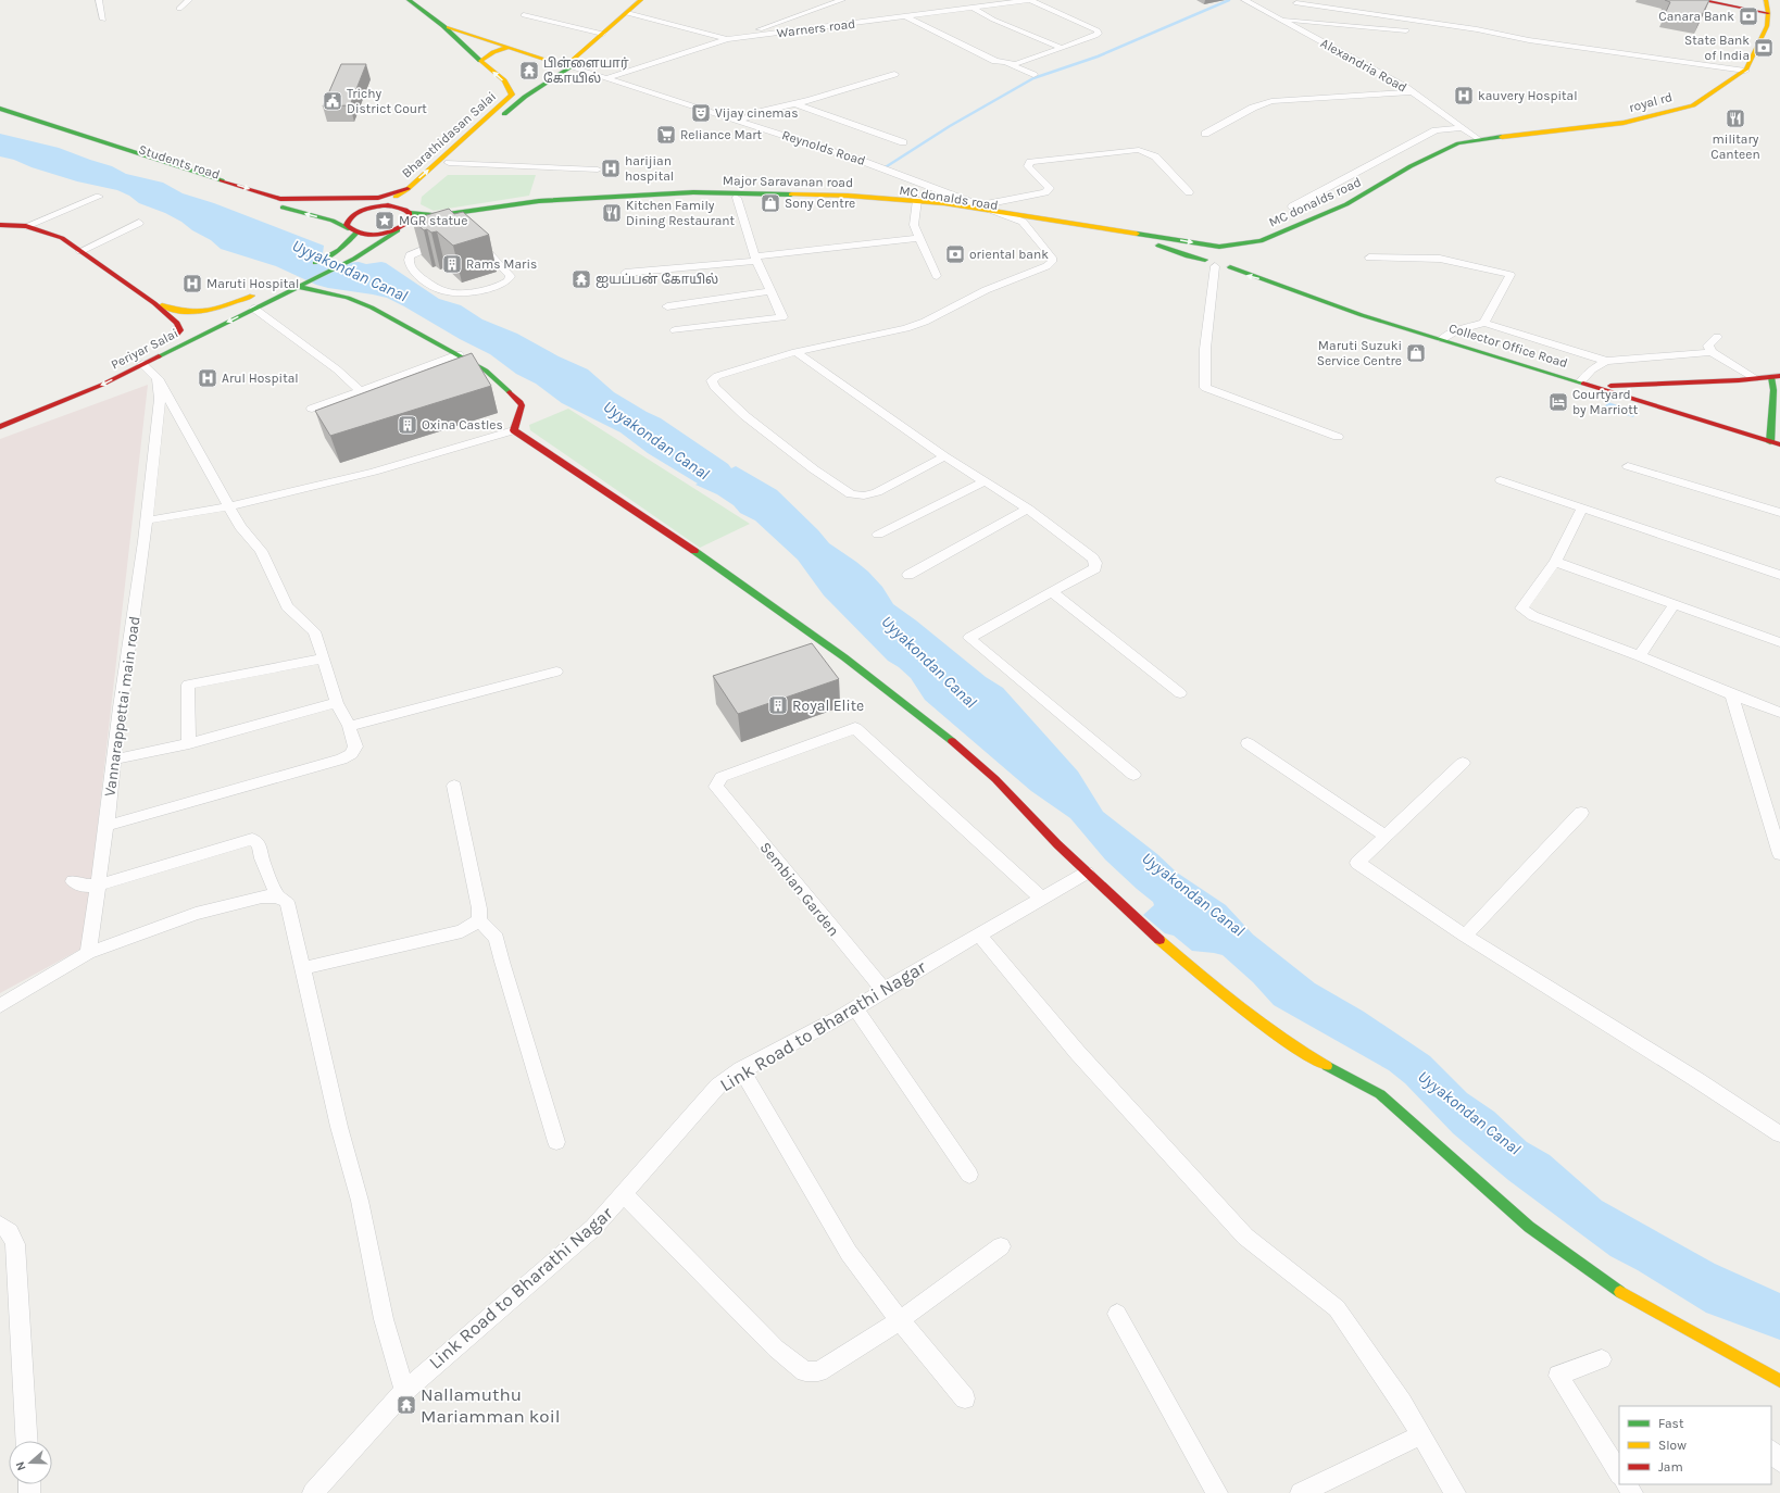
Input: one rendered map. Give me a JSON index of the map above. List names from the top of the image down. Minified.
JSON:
{"streets":{"main road":["royal rd","Bharathidasan Salai","Students road","Major Saravanan road","MC donalds road","Collector Office Road","Periyar Salai"],"street":["Warners road","Alexandria Road","Reynolds Road","Vannarappettai main road","Sembian Garden","Link Road to Bharathi Nagar"]},"crossings":[["Warners road","Reynolds Road"],["Alexandria Road","royal rd"],["Alexandria Road","MC donalds road"],["royal rd","MC donalds road"],["Bharathidasan Salai","Reynolds Road"],["Bharathidasan Salai","Major Saravanan road"],["Reynolds Road","Major Saravanan road"],["Reynolds Road","MC donalds road"],["Students road","Major Saravanan road"],["Major Saravanan road","MC donalds road"],["Sembian Garden","Link Road to Bharathi Nagar"]],"water":["Uyyakondan Canal"],"places":{"bank":["Canara Bank","State Bank of India","oriental bank"],"temple":["பிள்ளையார் கோயில்","ஐயப்பன் கோயில்","Nallamuthu Mariamman koil"],"hospital":["kauvery Hospital","harijian hospital","Maruti Hospital","Arul Hospital"],"public building":["Trichy District Court"],"theatre":["Vijay cinemas"],"restaurant":["military Canteen","Kitchen Family Dining Restaurant"],"supermarket":["Reliance Mart"],"shop":["Sony Centre","Maruti Suzuki Service Centre"],"place":["MGR statue"],"building":["Rams Maris","Oxina Castles","Royal Elite"],"hotel":["Courtyard by Marriott"]},"legend":["Fast","Slow","Jam"],"north":"left"}
